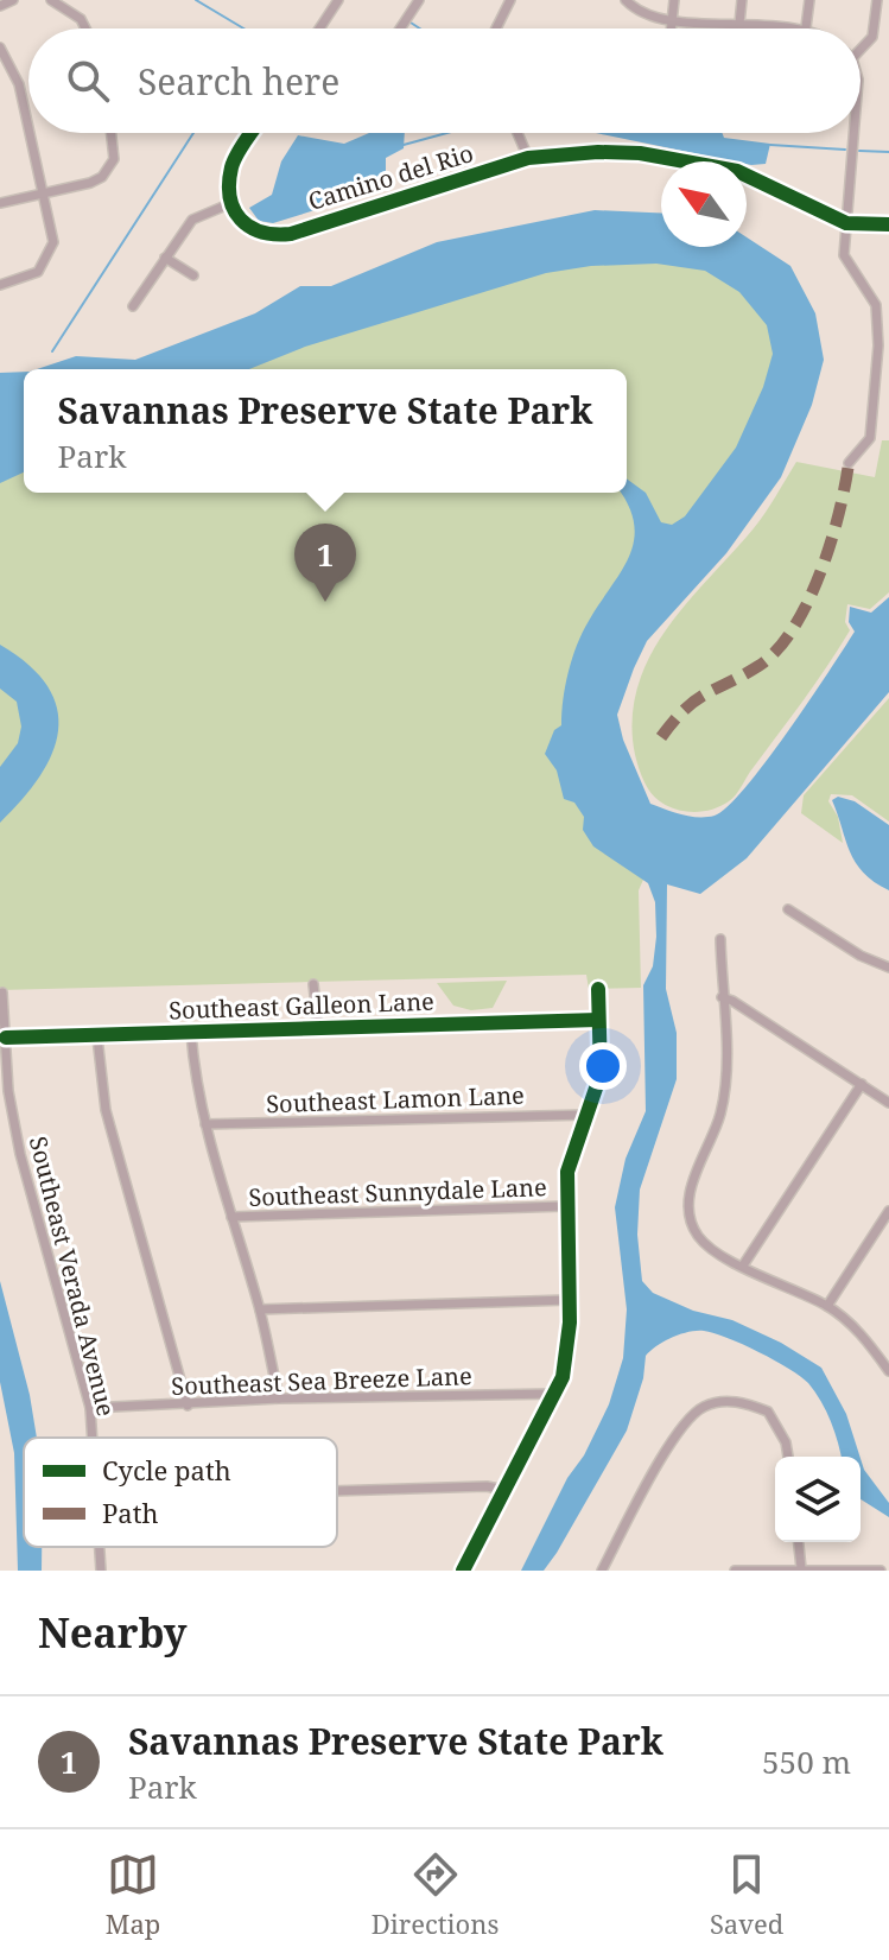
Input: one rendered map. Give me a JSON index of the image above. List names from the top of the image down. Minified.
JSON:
{"streets":{"street":["Camino del Rio","Southeast Galleon Lane","Southeast Lamon Lane","Southeast Sunnydale Lane","Southeast Verada Avenue","Southeast Sea Breeze Lane"]},"crossings":[["Southeast Galleon Lane","Southeast Verada Avenue"],["Southeast Verada Avenue","Southeast Sea Breeze Lane"]],"legend":["Cycle path","Path"],"north":"top left","page":{"search":"Search here","popup":["Savannas Preserve State Park","Park"],"pins":"1","heading":"Nearby","list":[{"mark":"1","name":"Savannas Preserve State Park","note":"Park","value":"550 m"}],"nav":["Map","Directions","Saved"]}}
